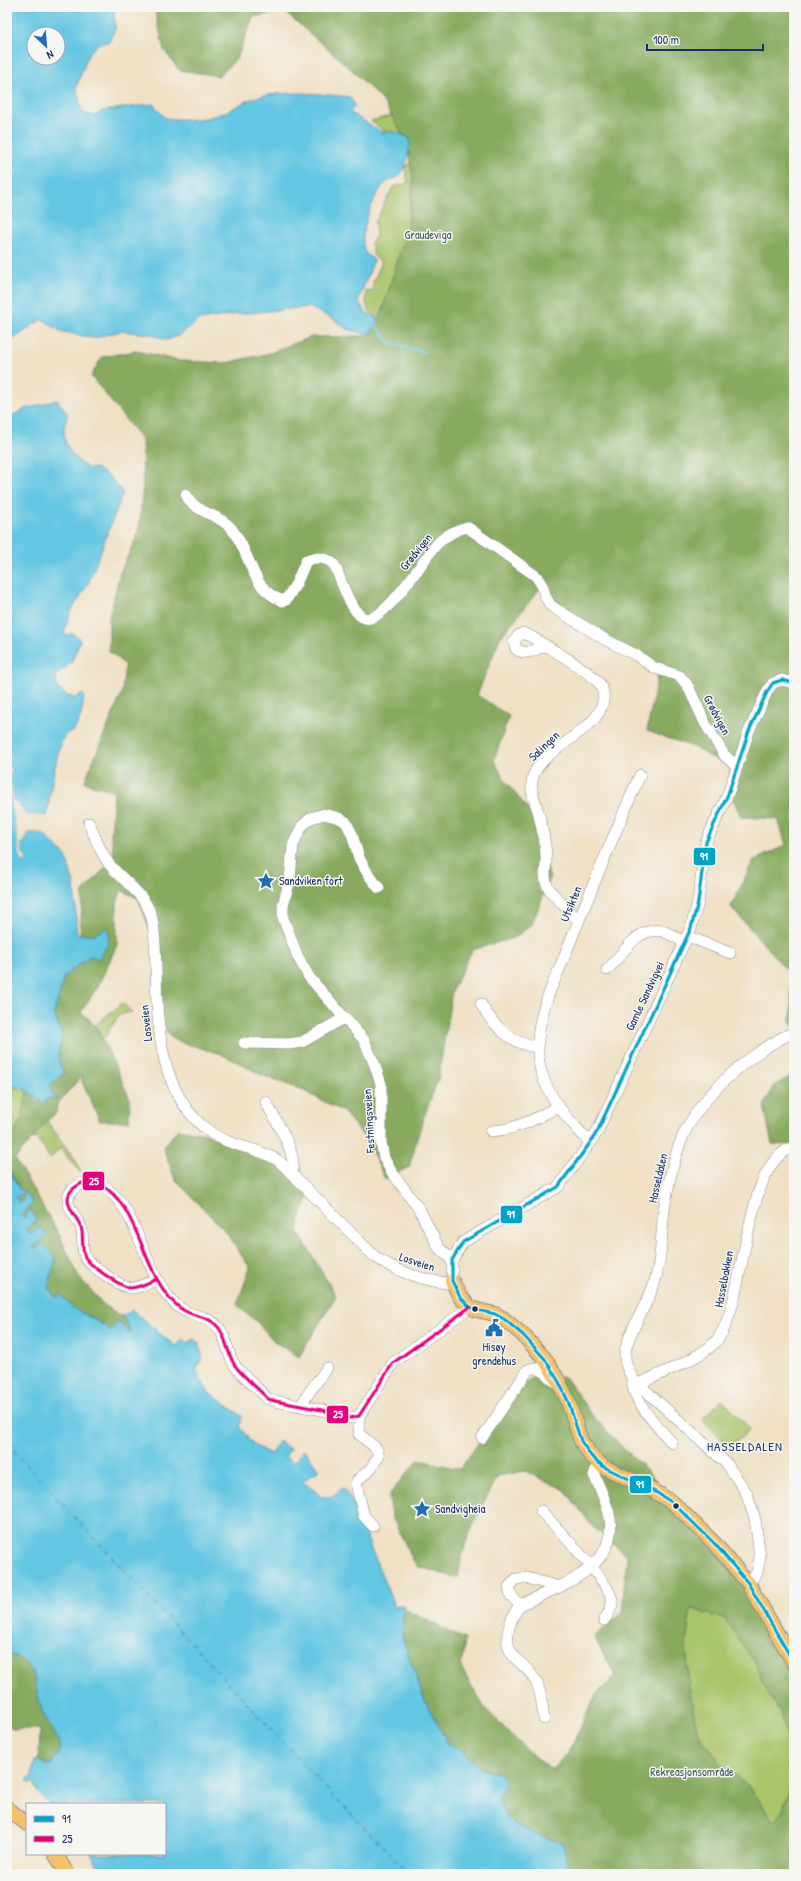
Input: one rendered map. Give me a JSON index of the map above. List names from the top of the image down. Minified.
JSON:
{"streets":{"street":["Grødvigen","Salingen","Utsikten","Gamle Sandvigvei","Losveien","Festningsveien","Hasseldalen","Hasselbakken"]},"crossings":[["Grødvigen","Gamle Sandvigvei"],["Salingen","Utsikten"],["Utsikten","Gamle Sandvigvei"],["Gamle Sandvigvei","Festningsveien"],["Hasseldalen","Hasselbakken"]],"districts":["HASSELDALEN"],"parks":["Graudeviga","Rekreasjonsområde"],"places":{"place":["Sandviken fort","Sandvigheia"],"public building":["Hisøy grendehus"]},"lines":["transit line 91","transit line 25"],"legend":["91","25"],"scale_bar":"100 m","north":"bottom right"}
